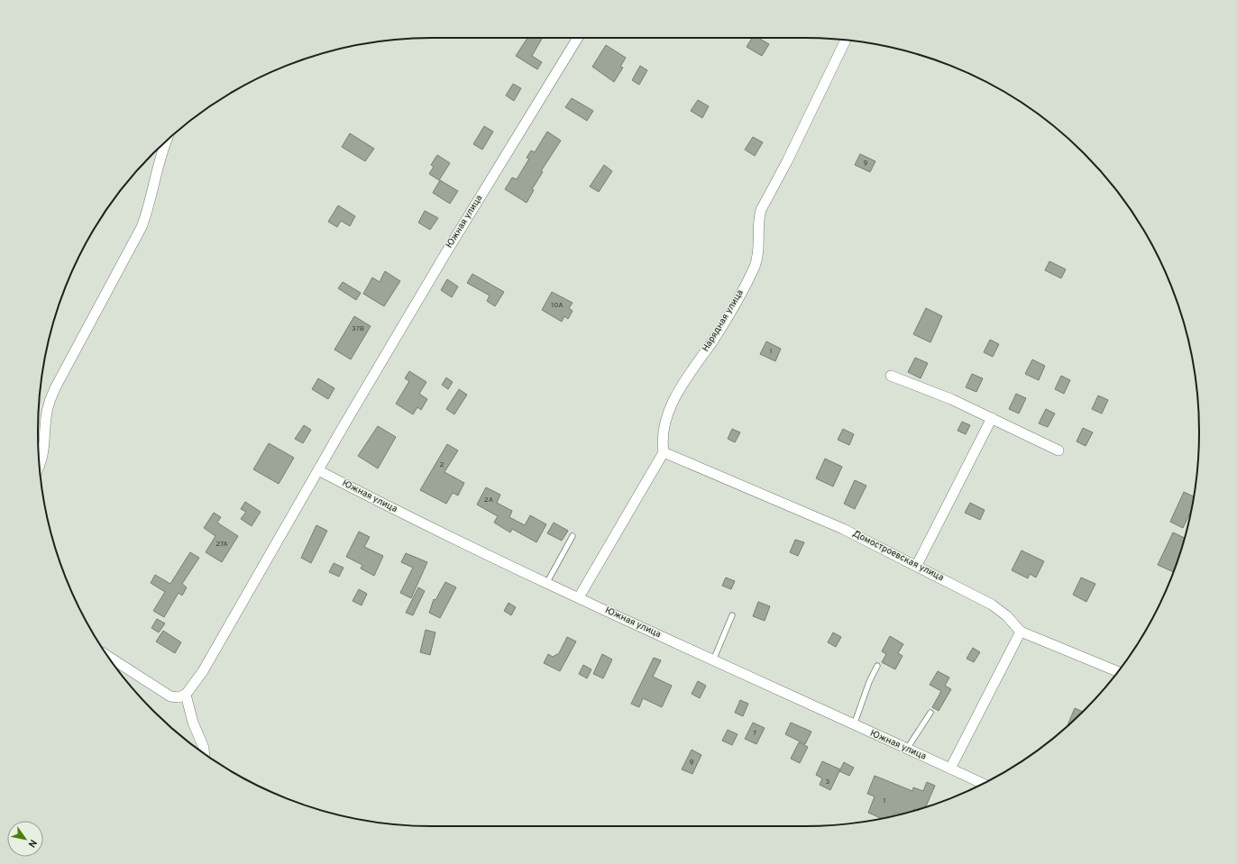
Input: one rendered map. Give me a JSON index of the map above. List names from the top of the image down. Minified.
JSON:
{"streets":{"street":["Южная улица","Нарядная улица","Домостроевская улица"]},"crossings":[["Нарядная улица","Домостроевская улица"]],"house_numbers":["9","10А","37В","1","2","2А","27А","7","9","3","1"],"north":"bottom right"}
